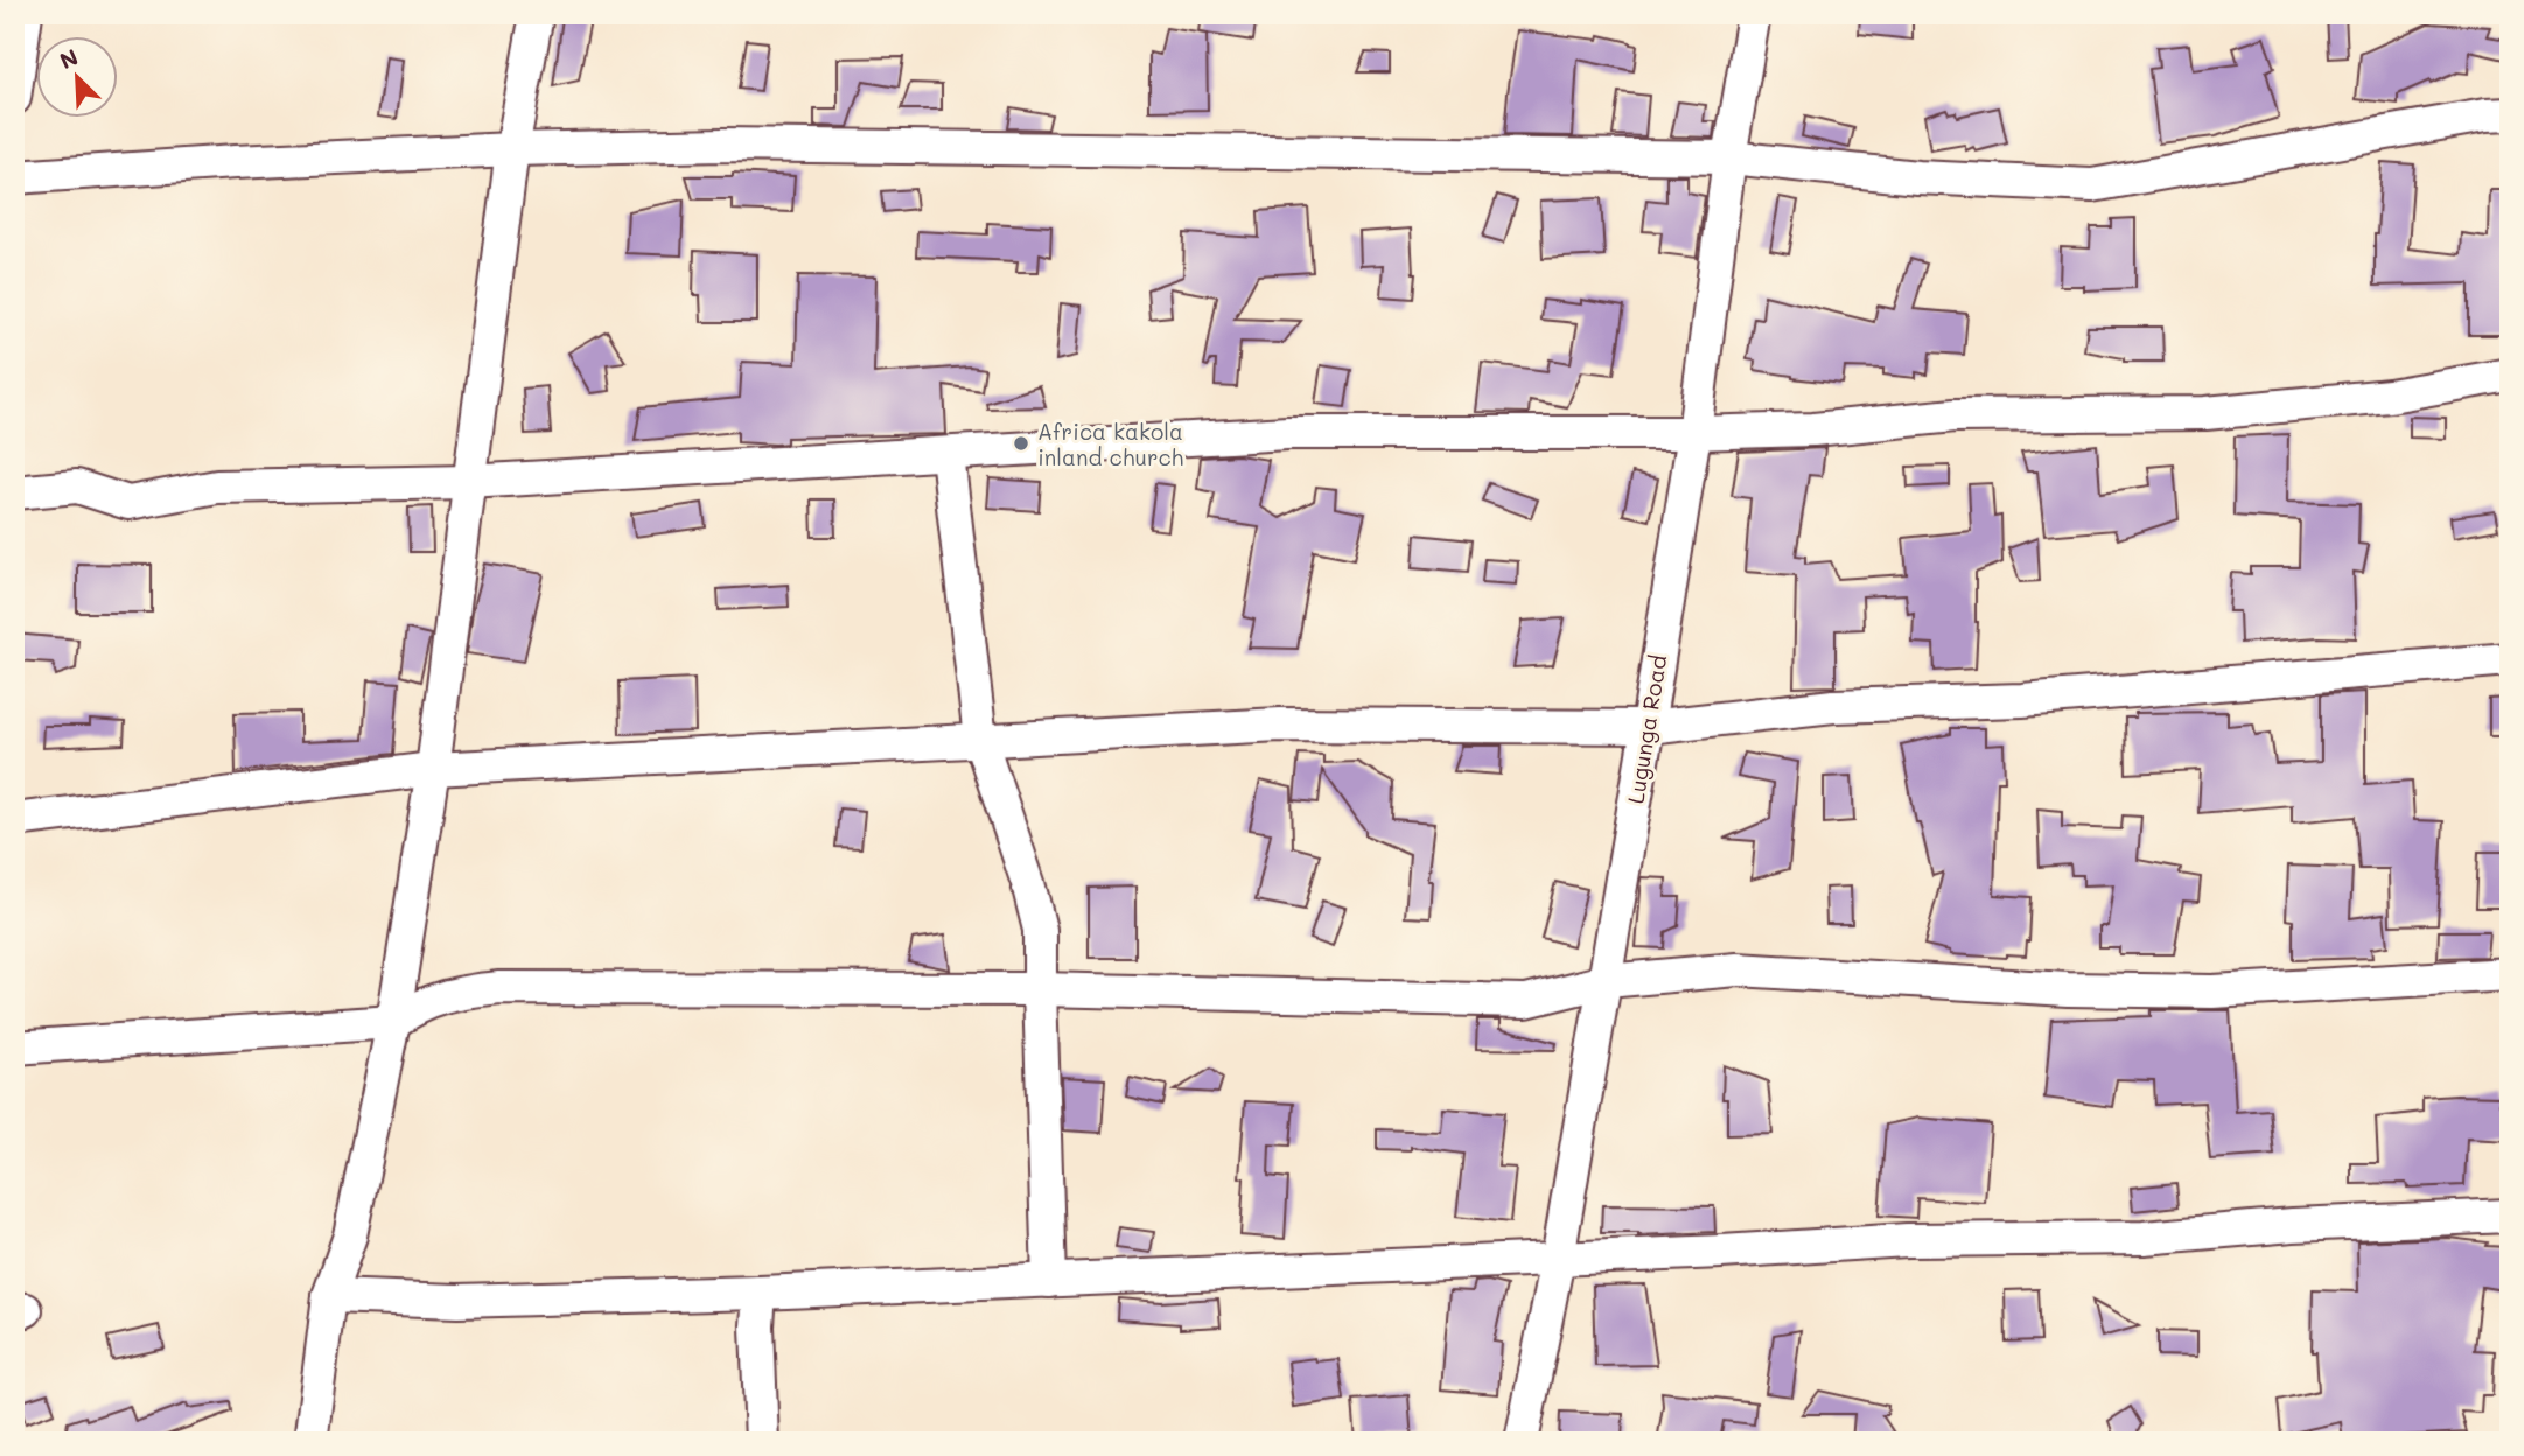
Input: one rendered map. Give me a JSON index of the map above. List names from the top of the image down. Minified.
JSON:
{"streets":{"street":["Lugunga Road"]},"places":["Africa kakola inland church"],"north":"top left"}
